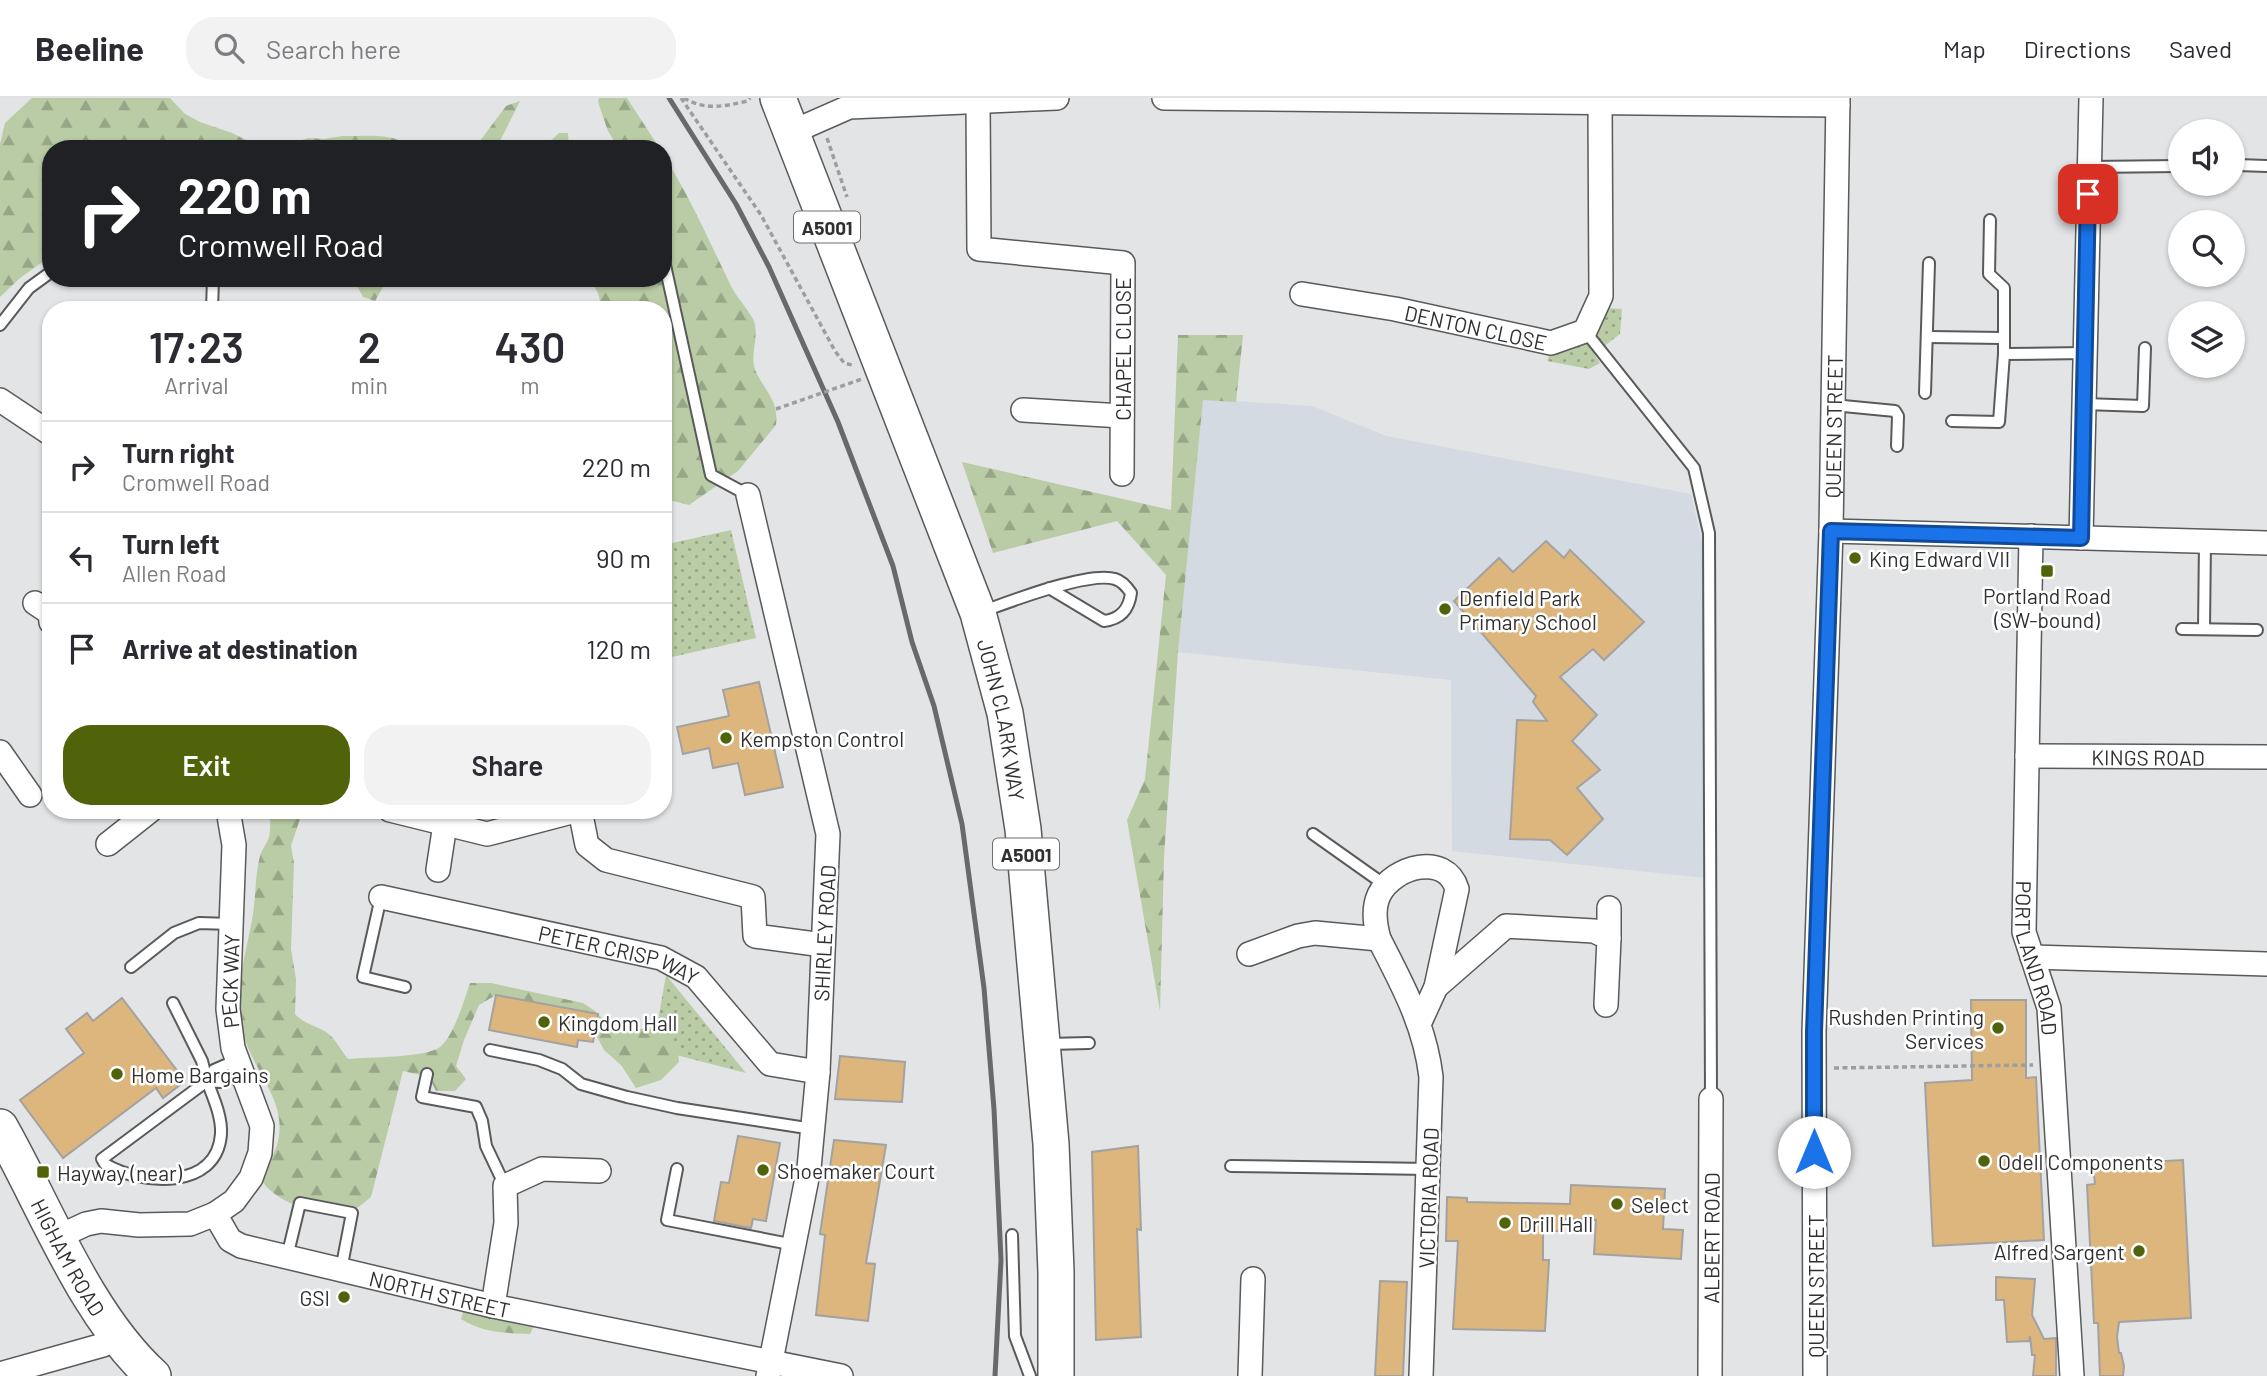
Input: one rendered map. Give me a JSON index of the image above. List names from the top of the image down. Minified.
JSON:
{"streets":{"main road":["A5001","JOHN CLARK WAY","HIGHAM ROAD"],"street":["DENTON CLOSE","CHAPEL CLOSE","QUEEN STREET","KINGS ROAD","SHIRLEY ROAD","PORTLAND ROAD","PETER CRISP WAY","PECK WAY","VICTORIA ROAD","ALBERT ROAD","NORTH STREET"]},"crossings":[["KINGS ROAD","PORTLAND ROAD"],["SHIRLEY ROAD","PETER CRISP WAY"],["SHIRLEY ROAD","NORTH STREET"],["PECK WAY","NORTH STREET"]],"places":{"other":["King Edward VII","Denfield Park Primary School","Kempston Control","Kingdom Hall","Rushden Printing Services","Home Bargains","Odell Components","Shoemaker Court","Select","Drill Hall","Alfred Sargent","GSI"],"transit":["Portland Road (SW-bound)","Hayway (near)"]},"page":{"header":"Beeline","search":"Search here","nav":["Map","Directions","Saved"],"turn":["220 m","Cromwell Road"],"eta":["17:23","Arrival","2","min","430","m"],"list":[{"name":"Turn right","note":"Cromwell Road","value":"220 m"},{"name":"Turn left","note":"Allen Road","value":"90 m"},{"name":"Arrive at destination","value":"120 m"}],"buttons":["Exit","Share"]}}
